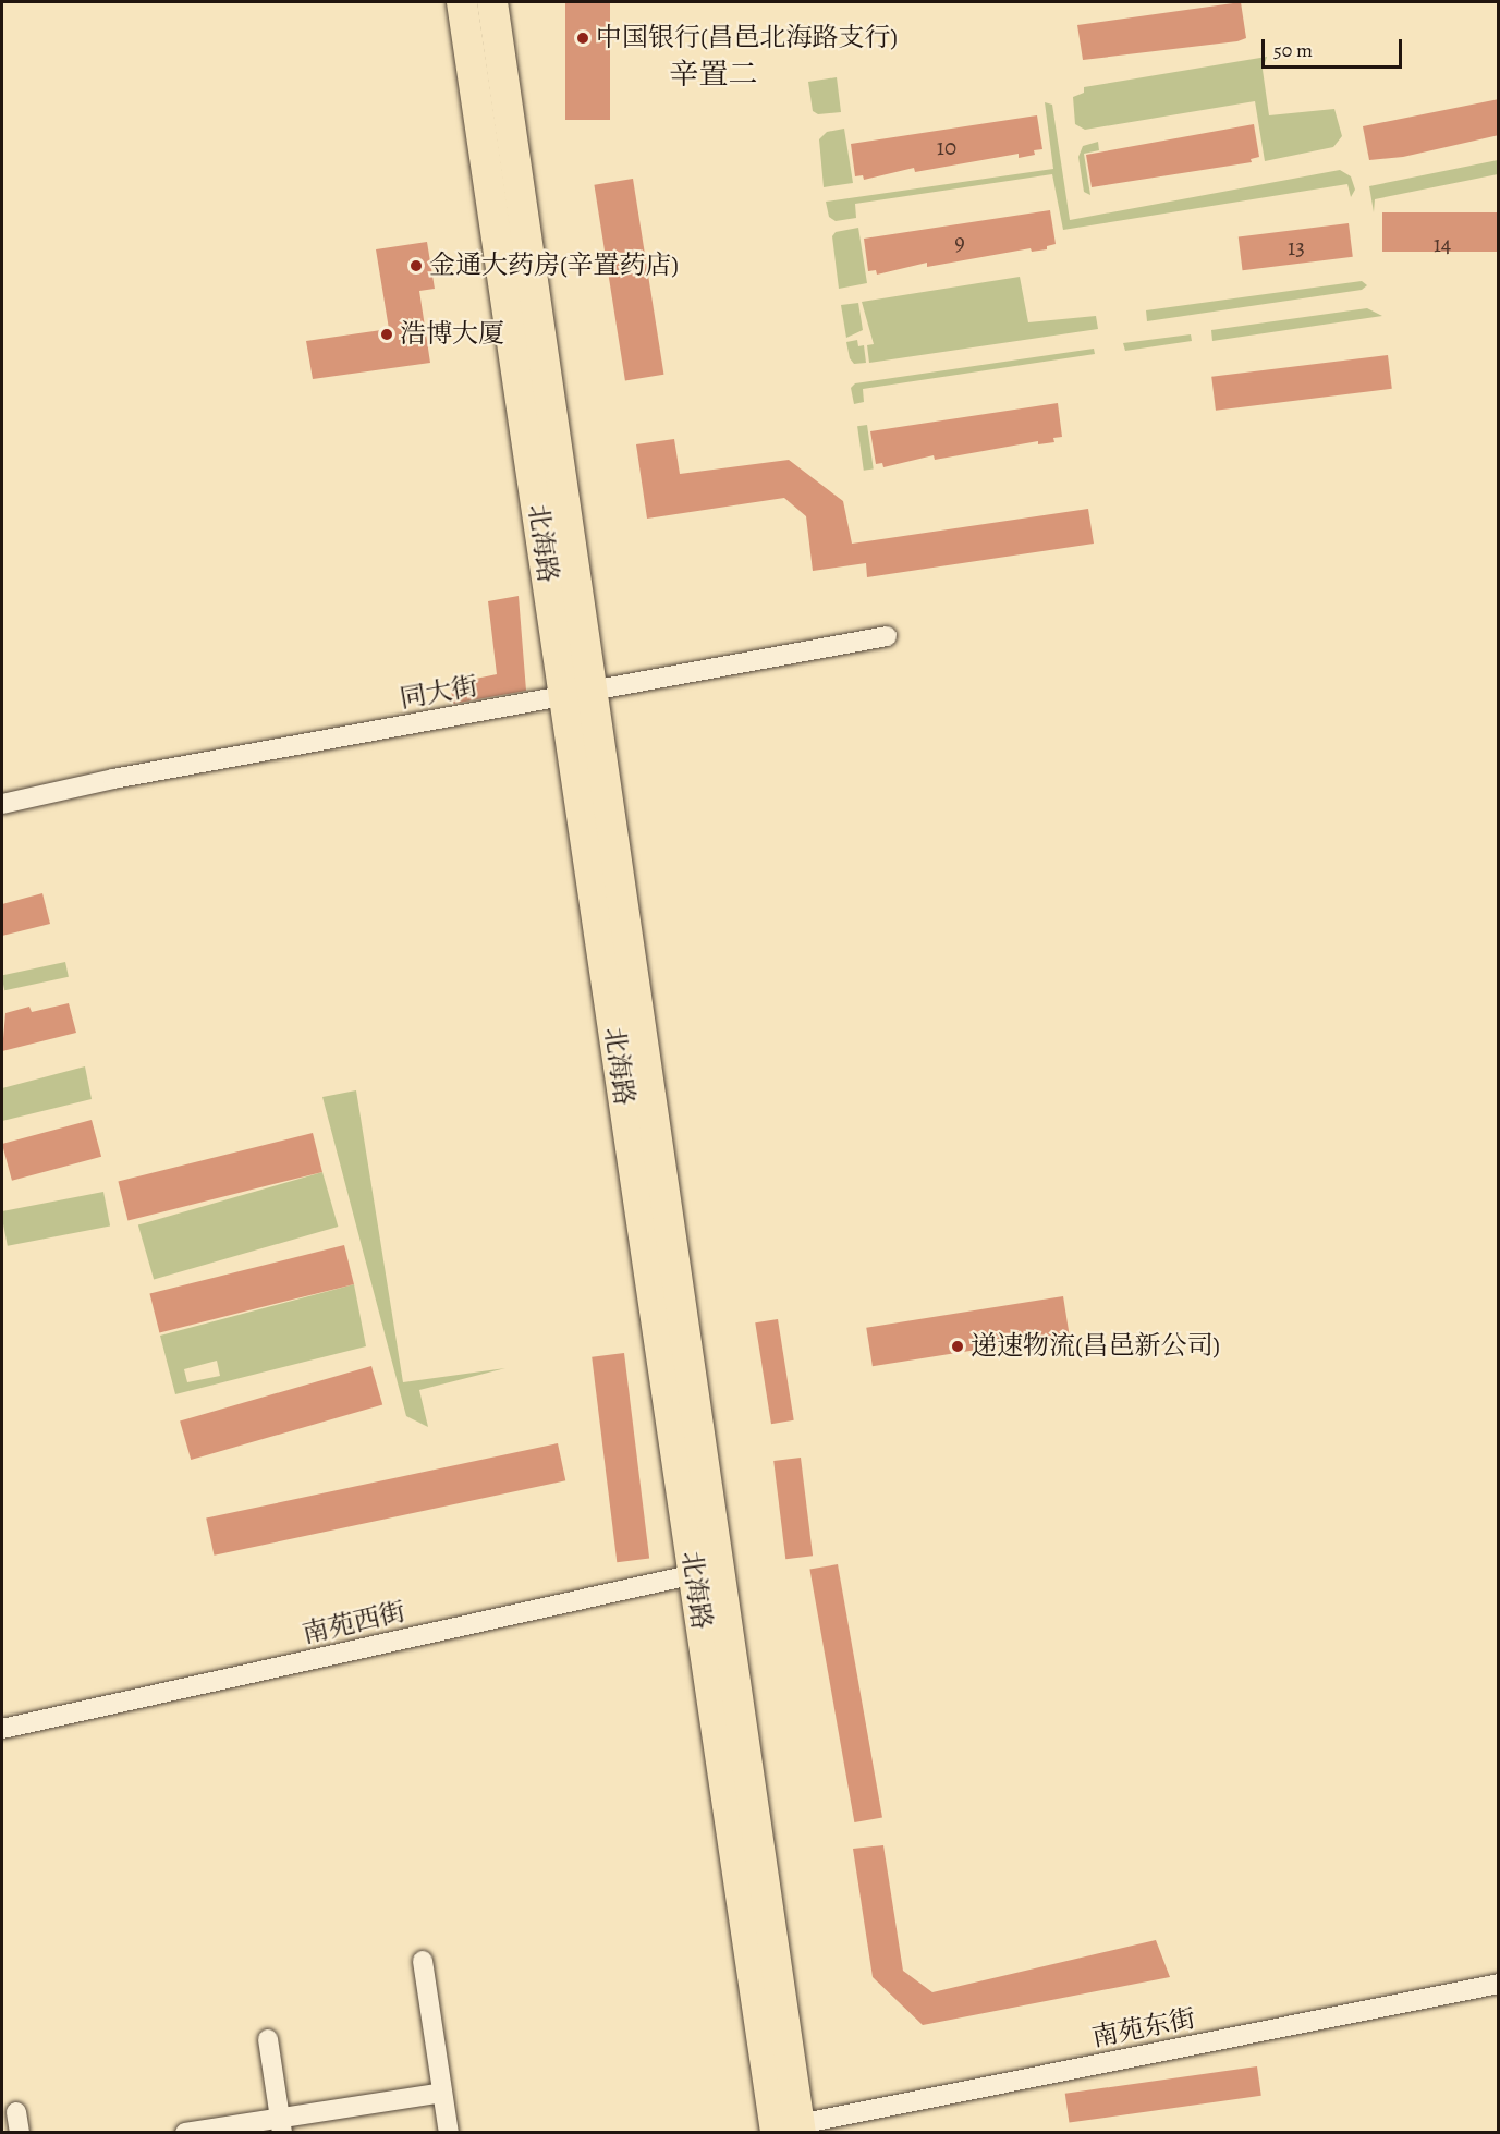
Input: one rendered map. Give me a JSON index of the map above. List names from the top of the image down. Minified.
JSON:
{"streets":{"main road":["北海路"],"street":["同大街","南苑西街","南苑东街"]},"crossings":[["北海路","同大街"],["北海路","南苑西街"],["北海路","南苑东街"]],"districts":["辛置二"],"places":["中国银行(昌邑北海路支行)","金通大药房(辛置药店)","浩博大厦","递速物流(昌邑新公司)"],"house_numbers":["10","9","14","13"],"scale_bar":"50 m"}
